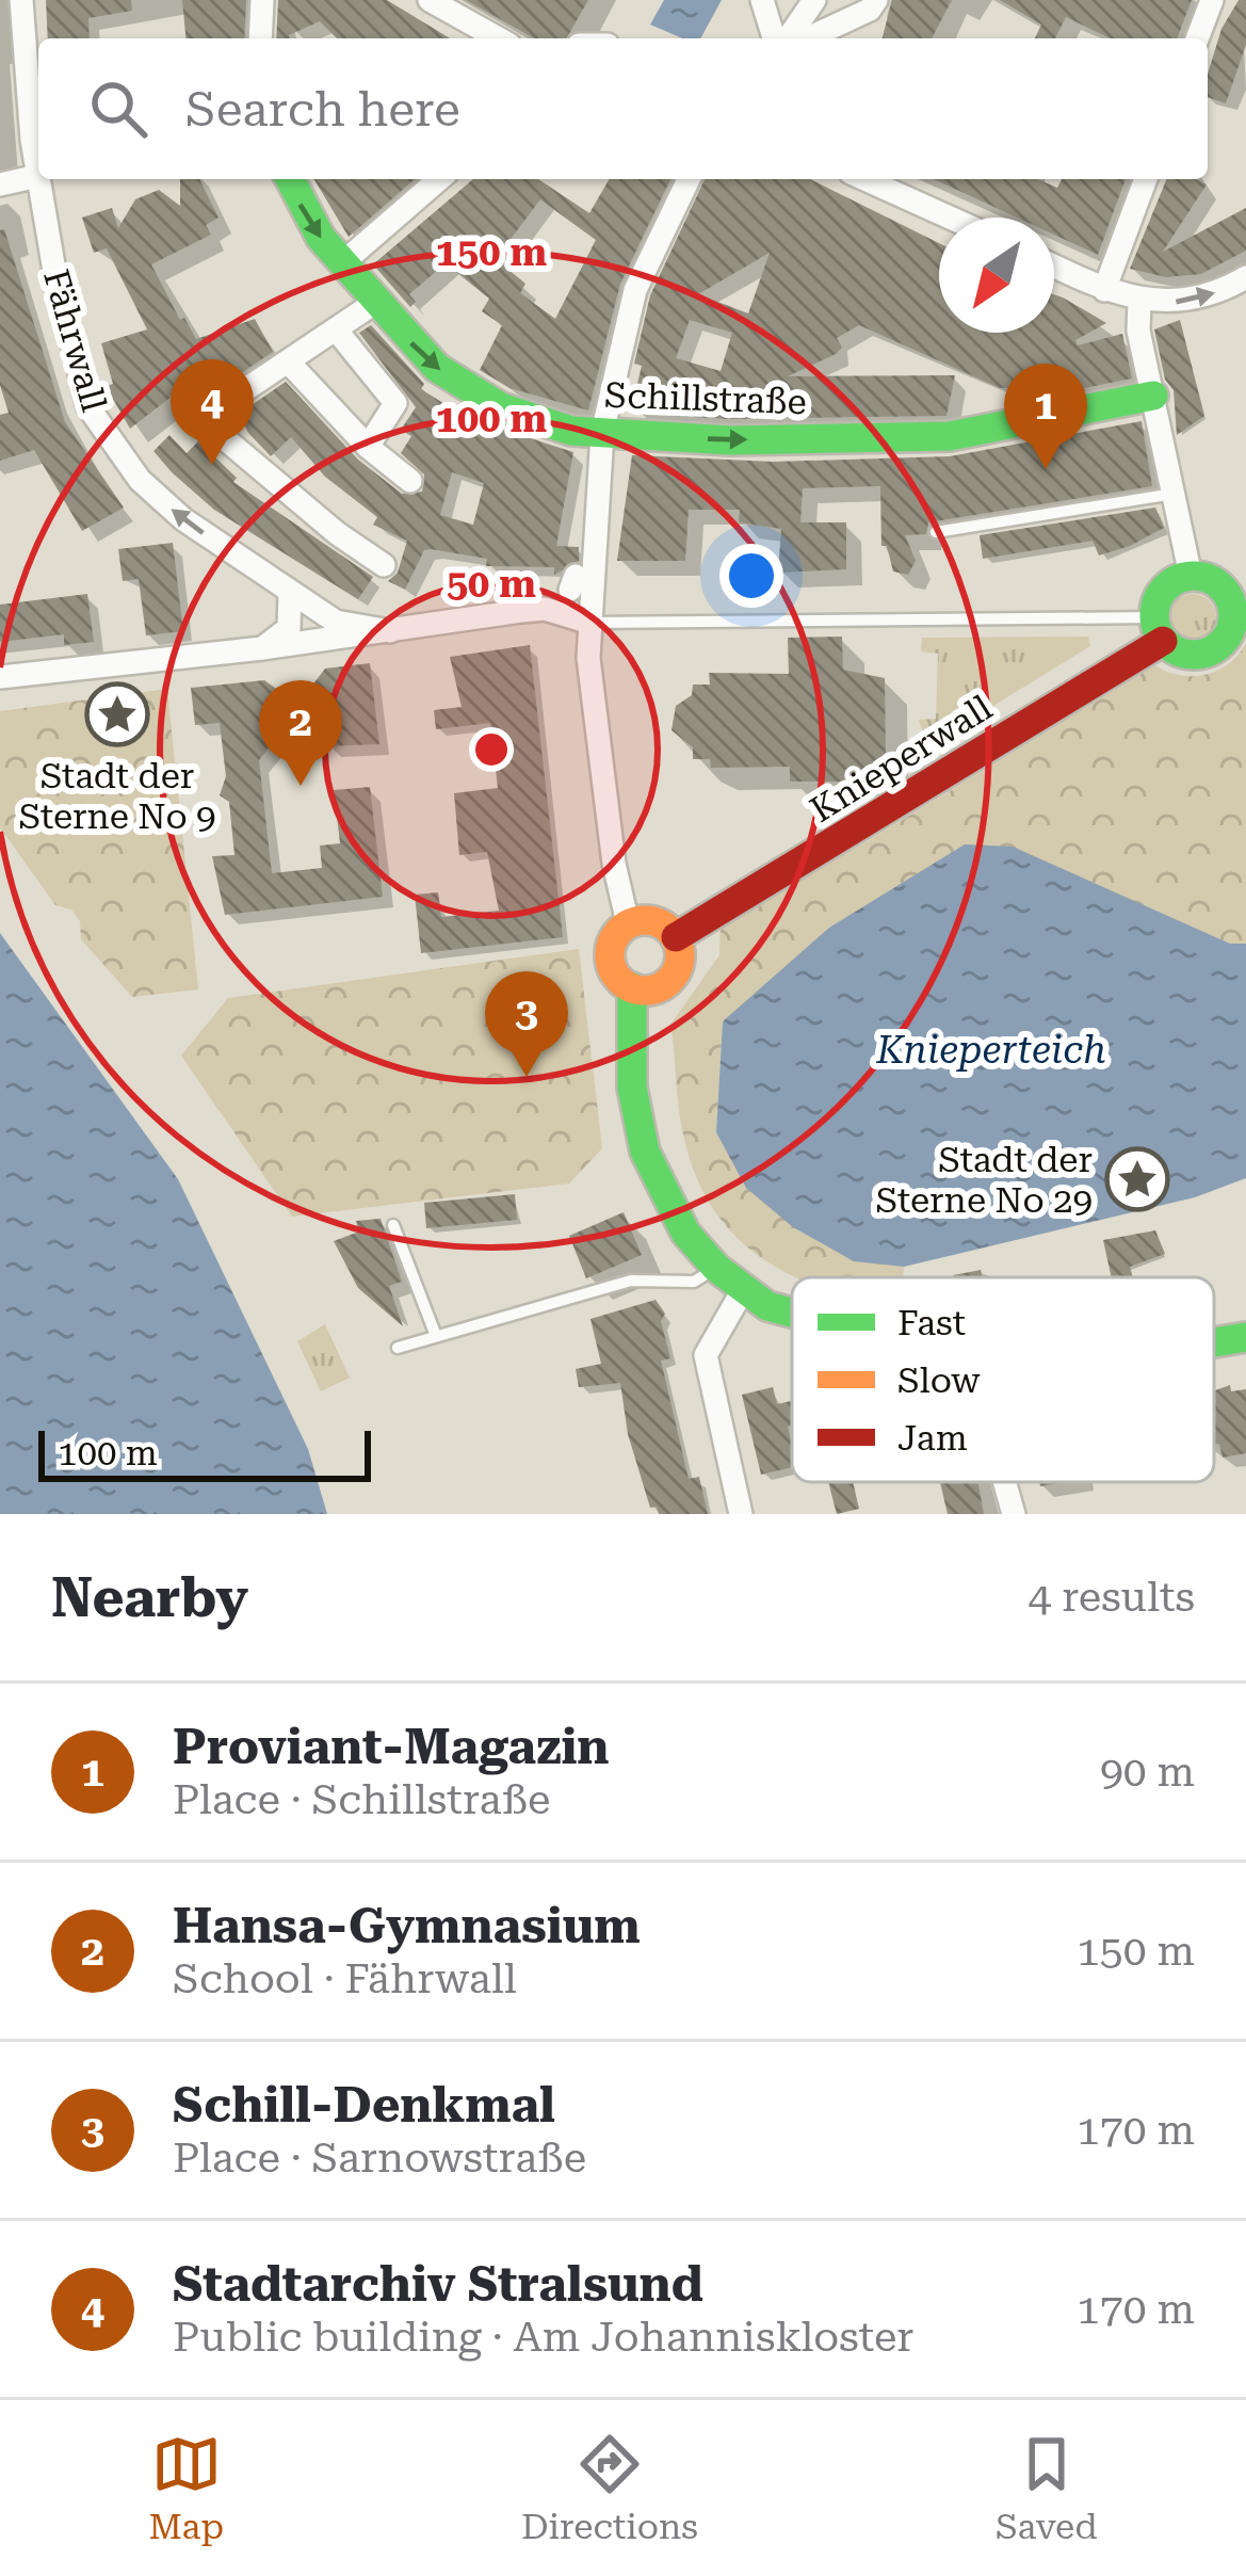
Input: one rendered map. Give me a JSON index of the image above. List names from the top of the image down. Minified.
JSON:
{"streets":{"street":["Fährwall","Schillstraße","Knieperwall"]},"one_way":["Fährwall","Schillstraße"],"water":["Knieperteich"],"places":{"place":["Stadt der Sterne No 9","Stadt der Sterne No 29"]},"legend":["Fast","Slow","Jam"],"scale_bar":"100 m","north":"bottom left","page":{"search":"Search here","pins":["4","1","2","3"],"scale":"100 m","heading":["Nearby","4 results"],"list":[{"mark":"1","name":"Proviant-Magazin","note":"Place · Schillstraße","value":"90 m"},{"mark":"2","name":"Hansa-Gymnasium","note":"School · Fährwall","value":"150 m"},{"mark":"3","name":"Schill-Denkmal","note":"Place · Sarnowstraße","value":"170 m"},{"mark":"4","name":"Stadtarchiv Stralsund","note":"Public building · Am Johanniskloster","value":"170 m"}],"nav":["Map","Directions","Saved"]},"rings":["150 m","100 m","50 m"]}
